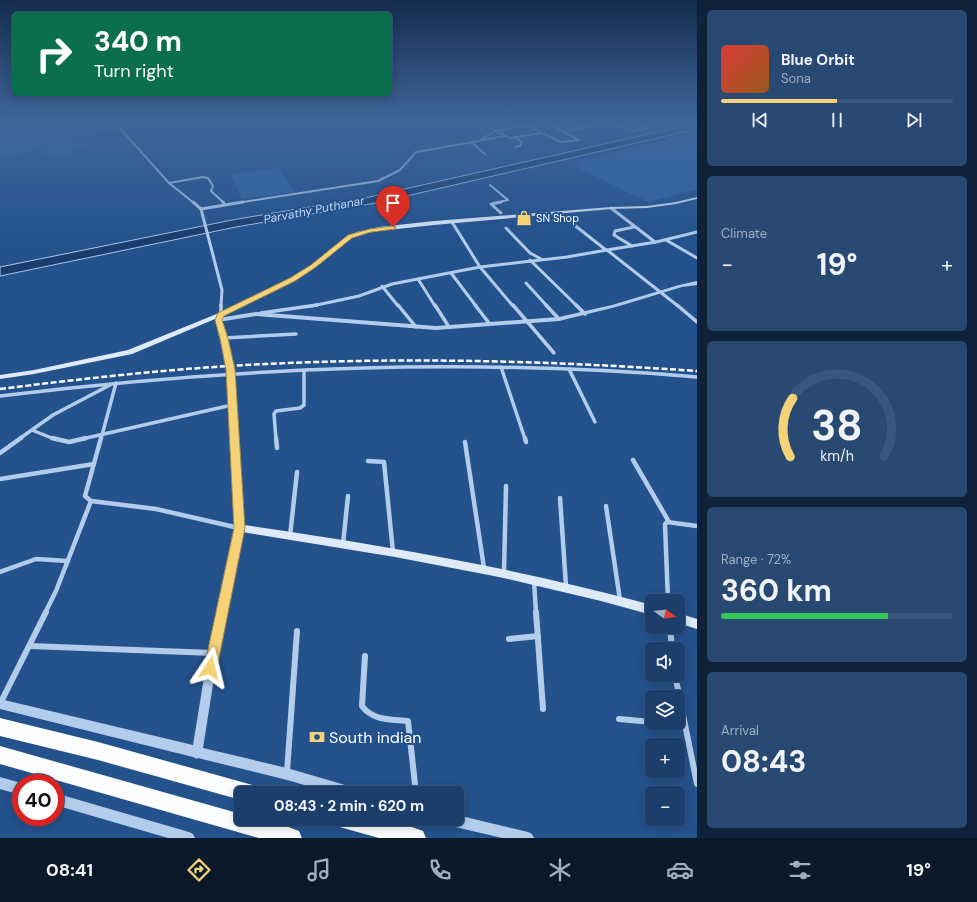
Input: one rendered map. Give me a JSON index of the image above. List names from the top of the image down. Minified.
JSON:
{"water":["Parvathy Puthanar"],"places":{"shop":["SN Shop"],"bank":["South indian"]},"north":"right","page":{"turn":["340 m","Turn right"],"song":["Blue Orbit","Sona"],"tile":["Climate",["Range · 72%","360 km"],["Arrival","08:43"]],"heat":["−","19°","+"],"map_buttons":["+","−"],"limit":"40","trip":"08:43 · 2 min · 620 m","tabs":["08:41","19°"],"gauge":["38","km/h"]}}
